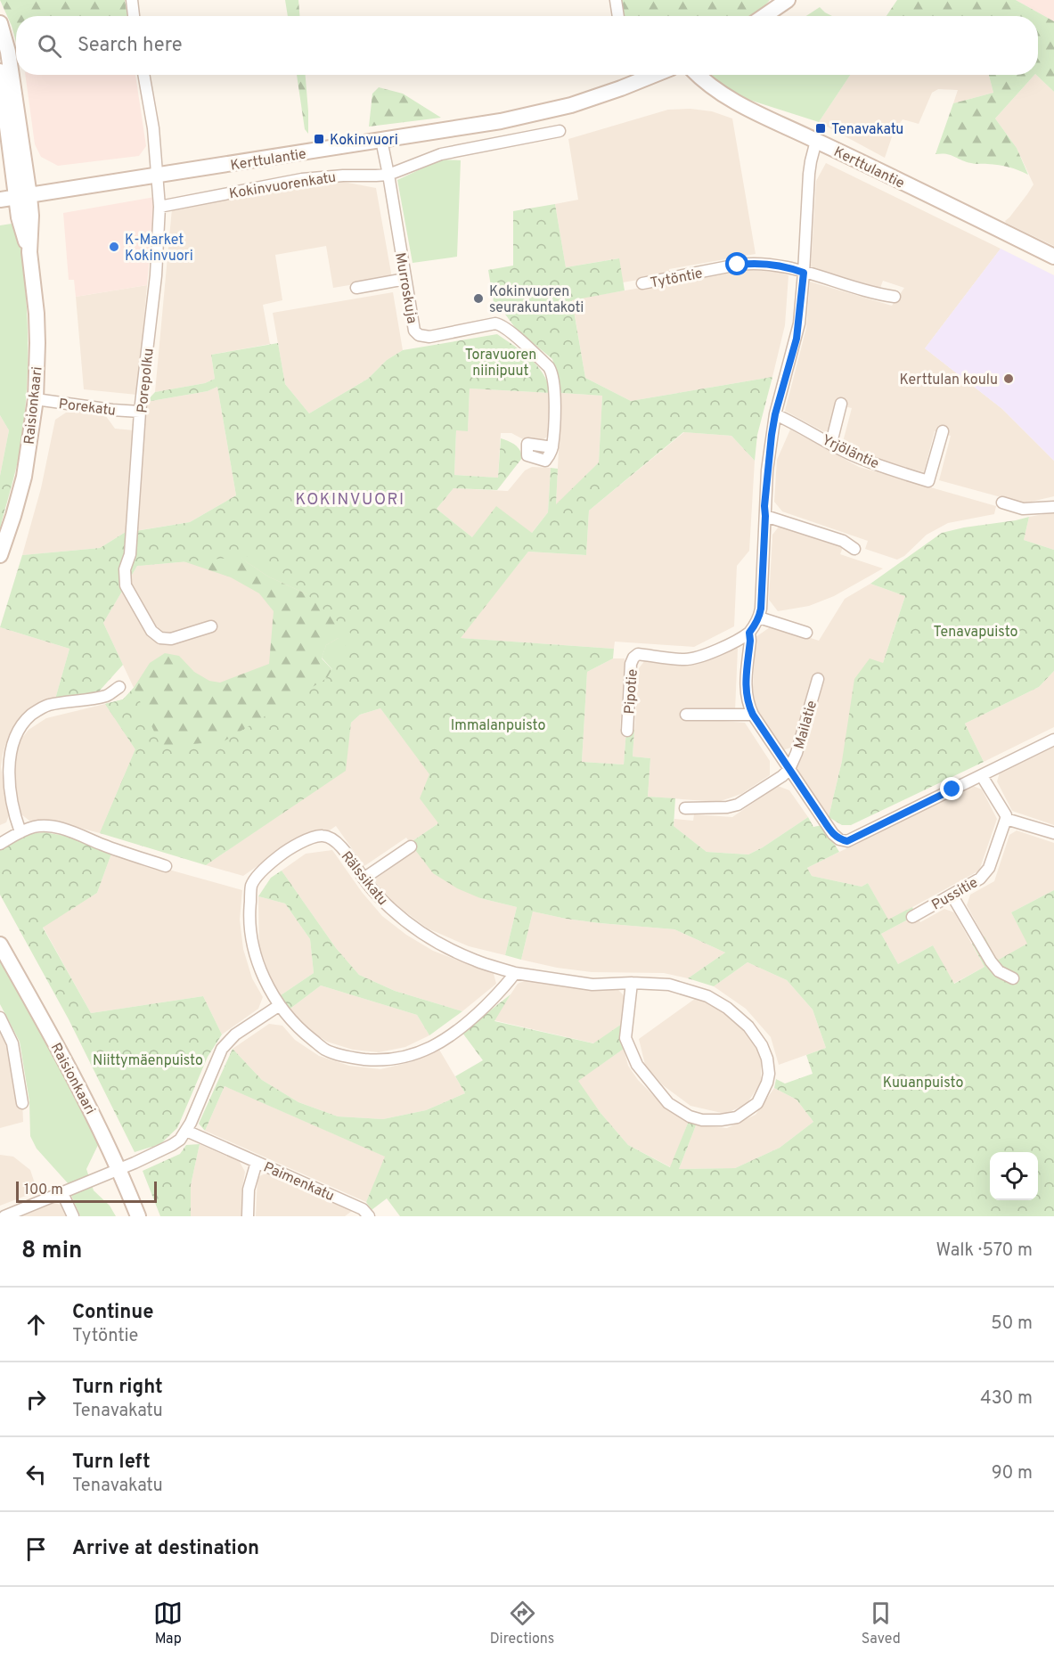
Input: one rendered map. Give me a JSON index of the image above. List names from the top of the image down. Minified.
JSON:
{"streets":{"main road":["Kerttulantie","Raisionkaari"],"street":["Kokinvuorenkatu","Tytöntie","Murroskuja","Porepolku","Porekatu","Yrjöläntie","Pipotie","Mailatie","Rälssikatu","Pussitie","Paimenkatu"]},"crossings":[["Kerttulantie","Murroskuja"],["Kerttulantie","Raisionkaari"],["Kokinvuorenkatu","Murroskuja"],["Kokinvuorenkatu","Porepolku"],["Porepolku","Porekatu"],["Raisionkaari","Porekatu"]],"districts":["KOKINVUORI"],"parks":["Toravuoren niinipuut","Tenavapuisto","Immalanpuisto","Niittymäenpuisto","Kuuanpuisto"],"places":{"transit":["Tenavakatu","Kokinvuori"],"other":["K-Market Kokinvuori","Kokinvuoren seurakuntakoti","Kerttulan koulu"]},"scale_bar":"100 m","page":{"search":"Search here","scale":"100 m","heading":["8 min","Walk · 570 m"],"list":[["Continue","Tytöntie","50 m"],["Turn right","Tenavakatu","430 m"],["Turn left","Tenavakatu","90 m"],"Arrive at destination"],"nav":["Map","Directions","Saved"]}}
